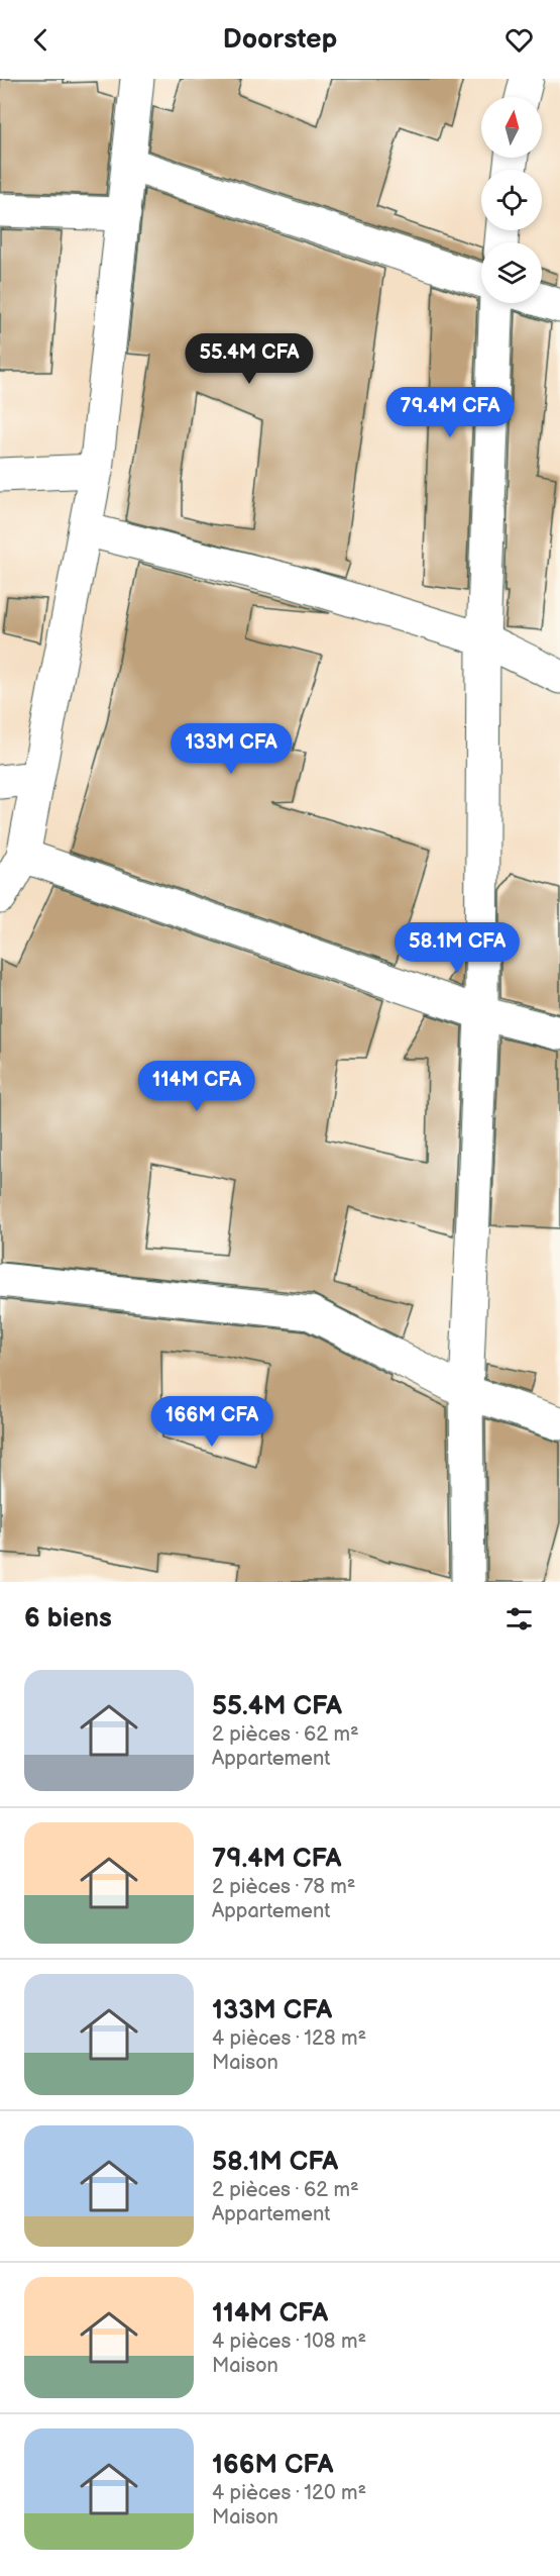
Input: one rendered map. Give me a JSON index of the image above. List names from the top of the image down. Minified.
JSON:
{"north":"top","page":{"header":"Doorstep","price":["55.4M CFA","79.4M CFA","133M CFA","58.1M CFA","114M CFA","166M CFA"],"heading":"6 biens","list":[{"name":"55.4M CFA","note":"2 pièces · 62 m² · Appartement"},{"name":"79.4M CFA","note":"2 pièces · 78 m² · Appartement"},{"name":"133M CFA","note":"4 pièces · 128 m² · Maison"},{"name":"58.1M CFA","note":"2 pièces · 62 m² · Appartement"},{"name":"114M CFA","note":"4 pièces · 108 m² · Maison"},{"name":"166M CFA","note":"4 pièces · 120 m² · Maison"}]}}
